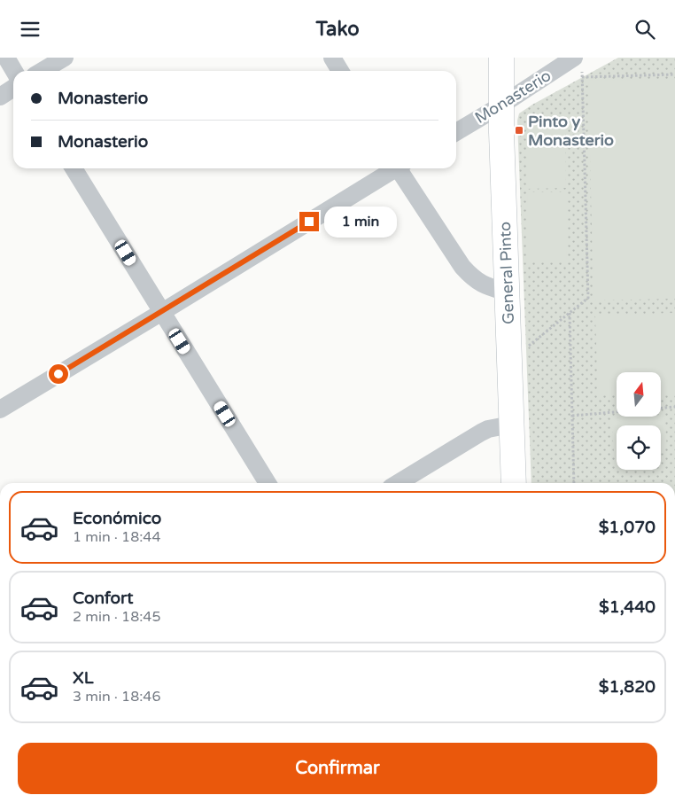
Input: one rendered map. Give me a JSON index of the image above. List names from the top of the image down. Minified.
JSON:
{"streets":{"main road":["General Pinto"],"street":["Monasterio"]},"crossings":[["Monasterio","General Pinto"]],"places":{"transit":["Pinto y Monasterio"]},"north":"top","page":{"header":"Tako","banner":["Monasterio","Monasterio"],"bubble":"1 min","list":[{"name":"Económico","note":"1 min · 18:44","value":"$1,070"},{"name":"Confort","note":"2 min · 18:45","value":"$1,440"},{"name":"XL","note":"3 min · 18:46","value":"$1,820"}],"buttons":"Confirmar"}}
